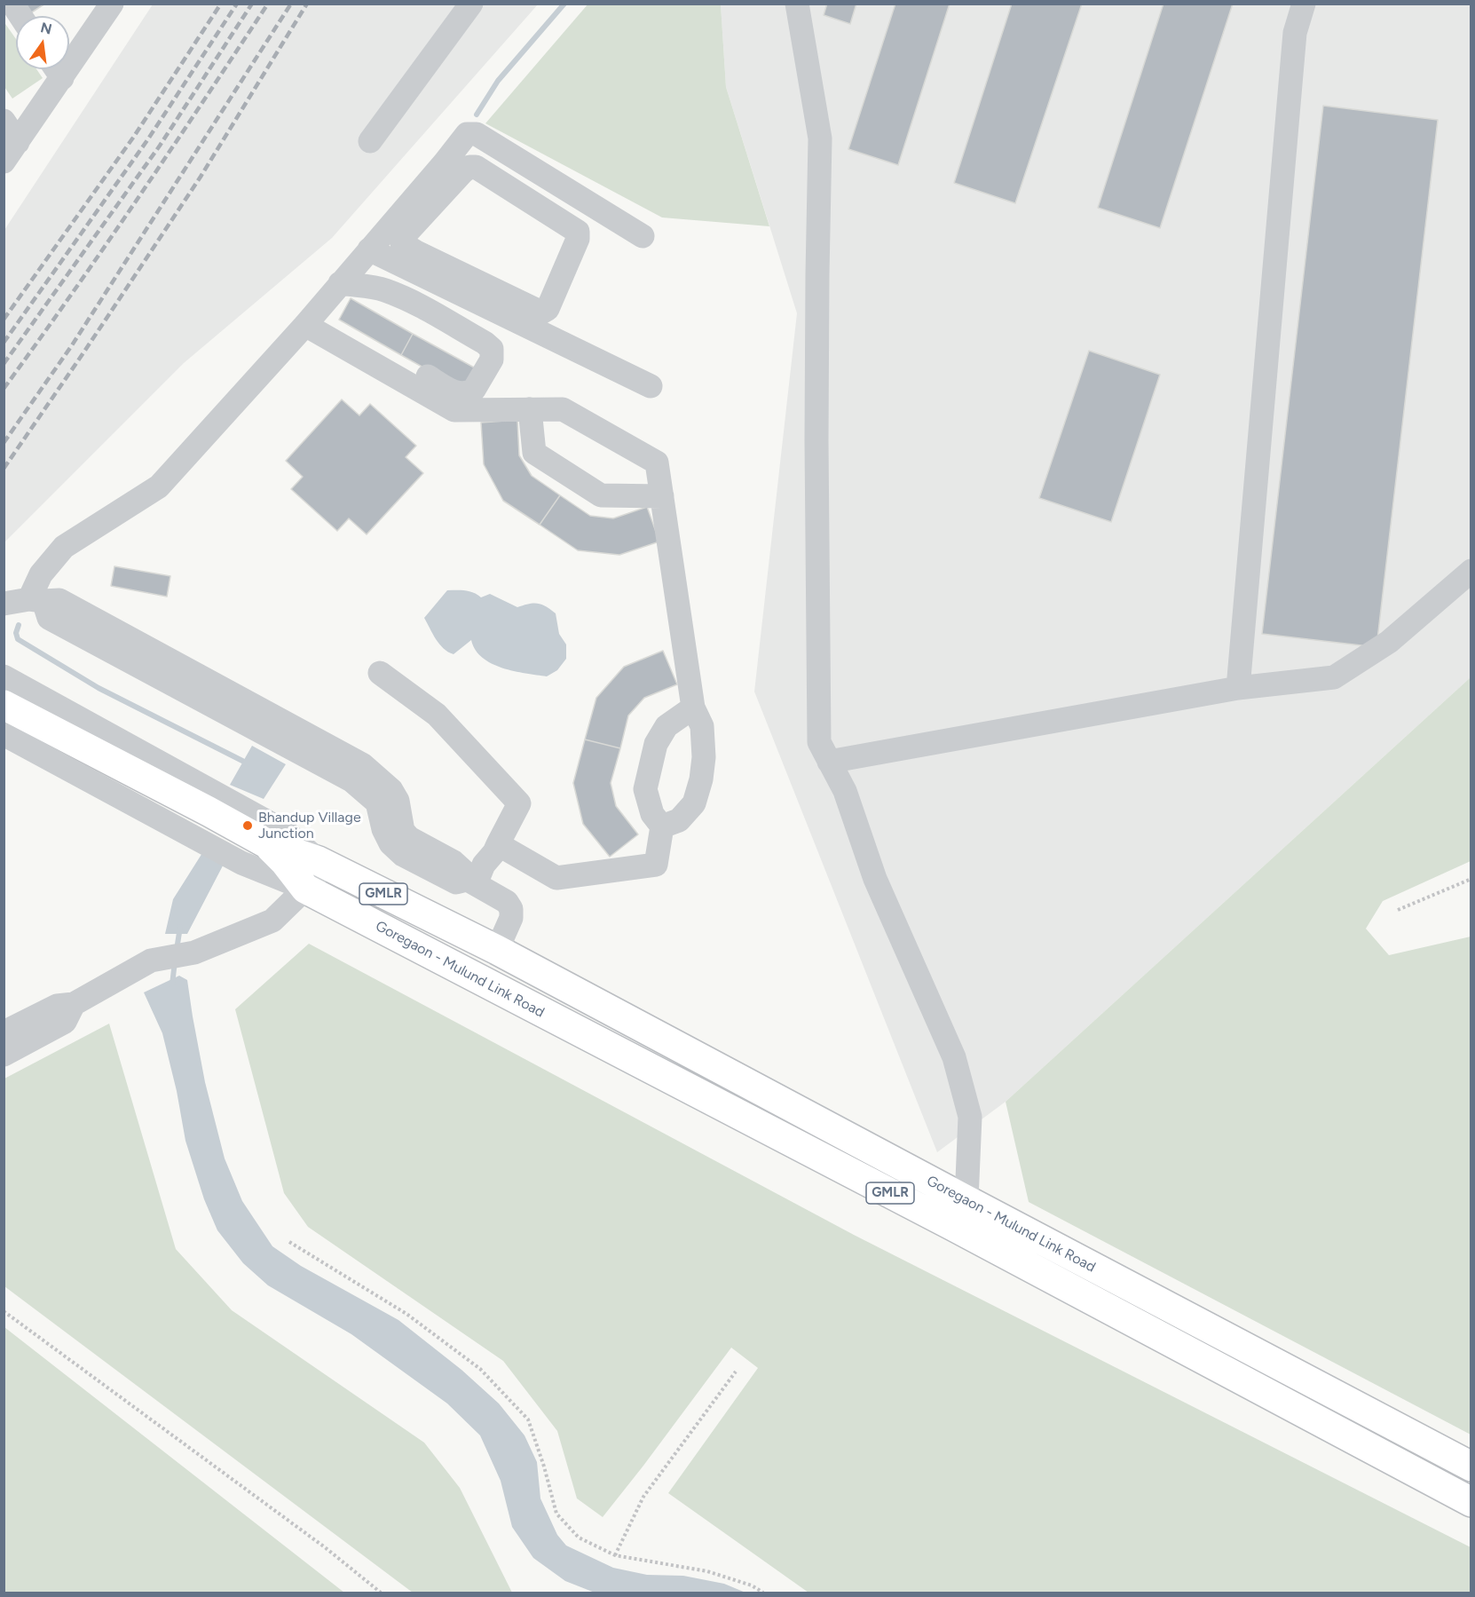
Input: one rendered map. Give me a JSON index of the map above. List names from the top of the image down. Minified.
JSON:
{"streets":{"main road":["GMLR","Goregaon - Mulund Link Road"]},"places":["Bhandup Village Junction"],"north":"top"}
